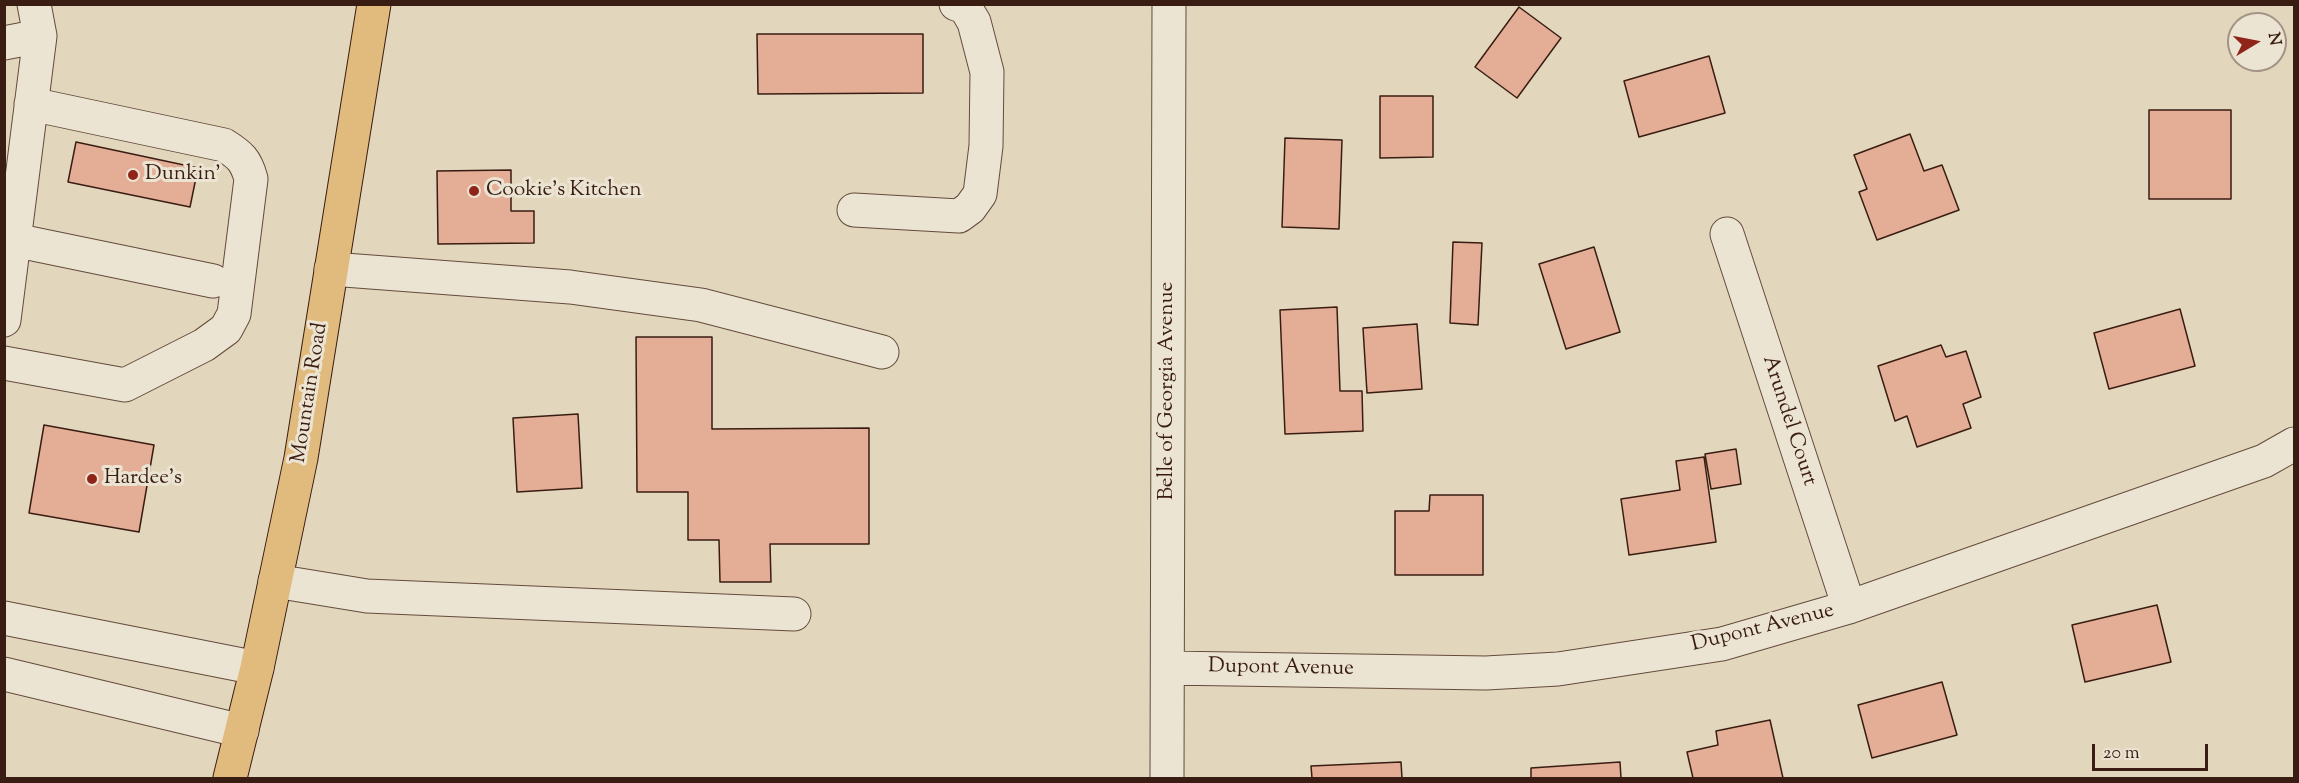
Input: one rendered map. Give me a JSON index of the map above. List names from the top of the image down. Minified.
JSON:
{"streets":{"main road":["Mountain Road"],"street":["Belle of Georgia Avenue","Arundel Court","Dupont Avenue"]},"crossings":[["Belle of Georgia Avenue","Dupont Avenue"],["Arundel Court","Dupont Avenue"]],"places":["Dunkin'","Cookie's Kitchen","Hardee's"],"scale_bar":"20 m","north":"right"}
